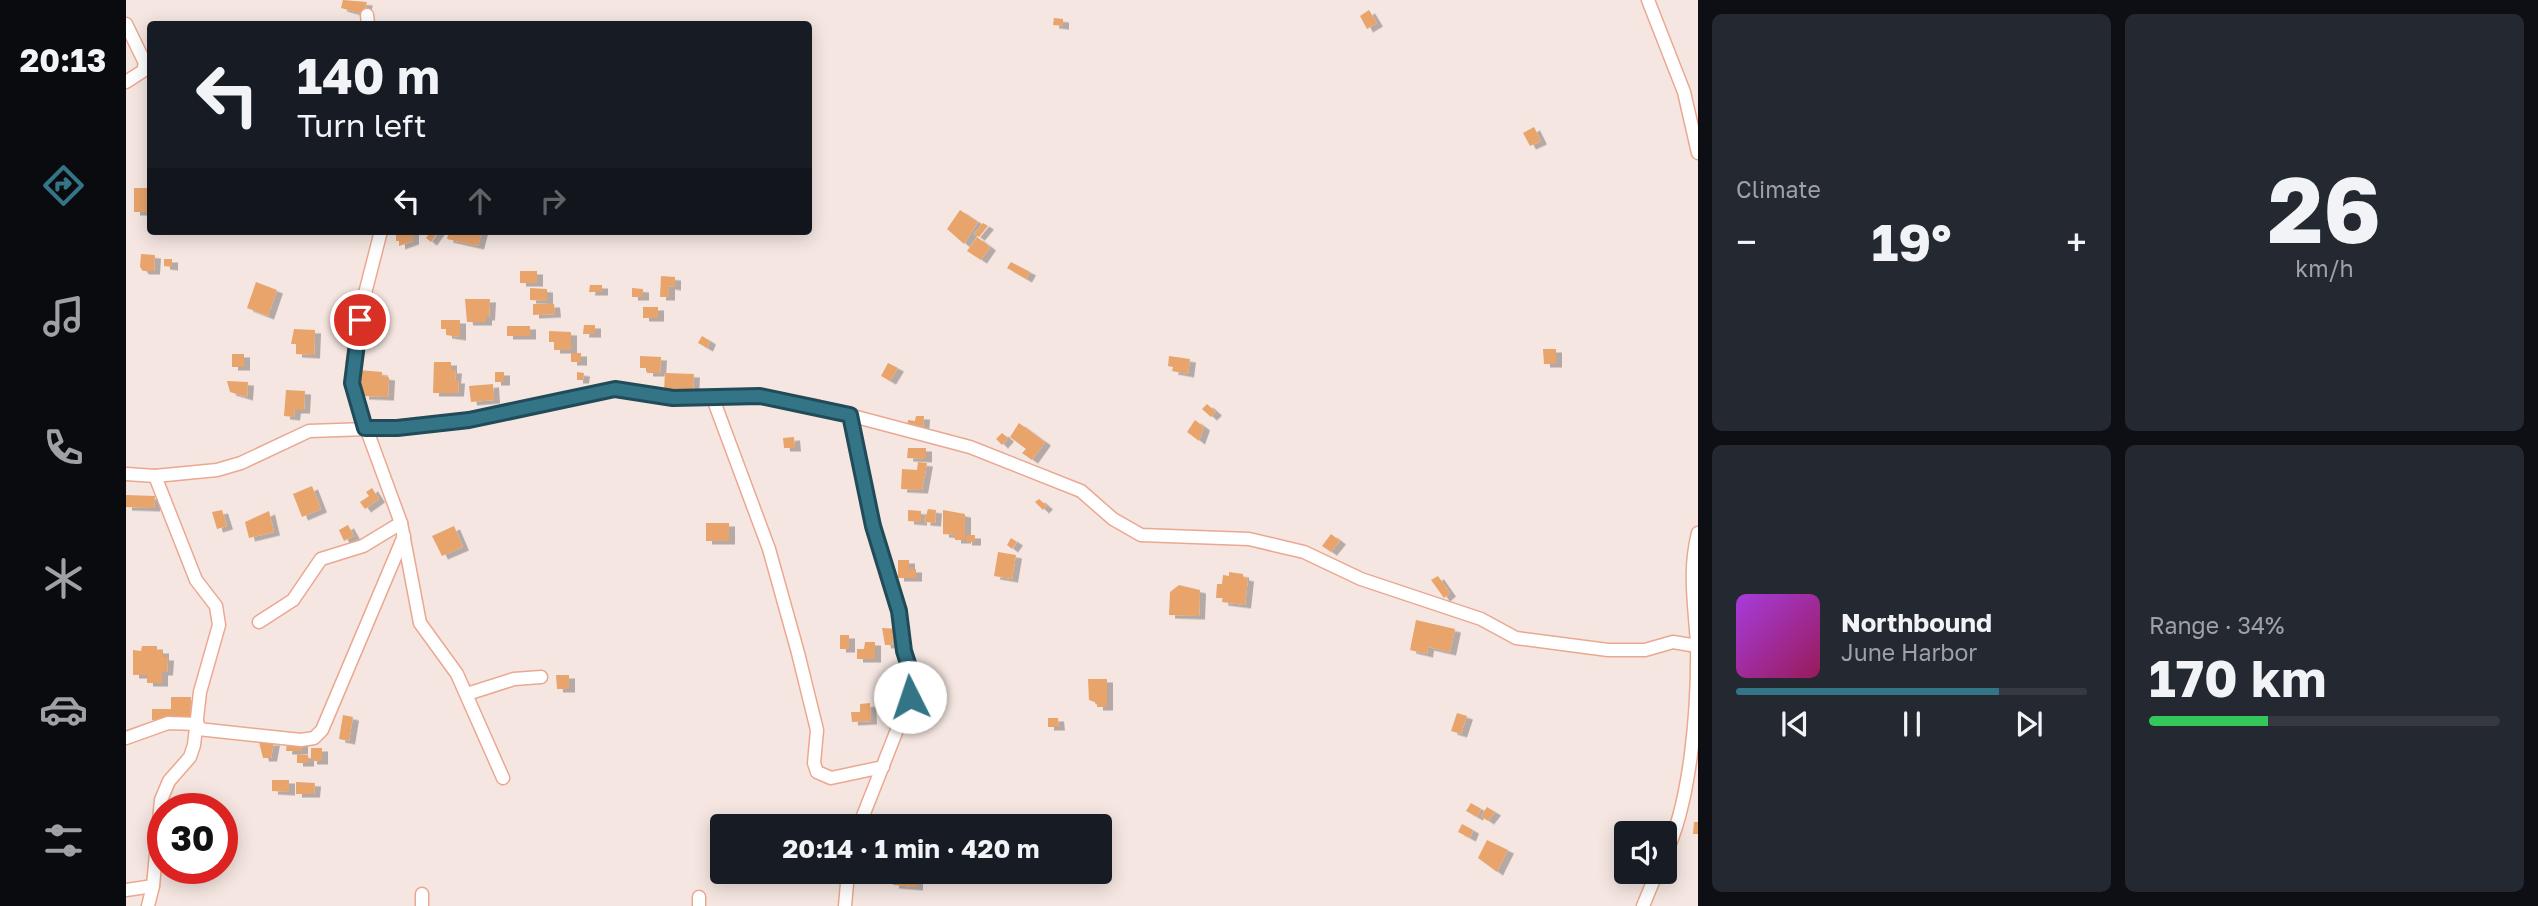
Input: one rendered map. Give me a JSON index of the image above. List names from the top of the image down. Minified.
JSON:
{"page":{"tabs":"20:13","tile":["Climate",["26","km/h"],["Range · 34%","170 km"]],"turn":["140 m","Turn left"],"heat":["−","19°","+"],"song":["Northbound","June Harbor"],"limit":"30","trip":"20:14 · 1 min · 420 m"}}
